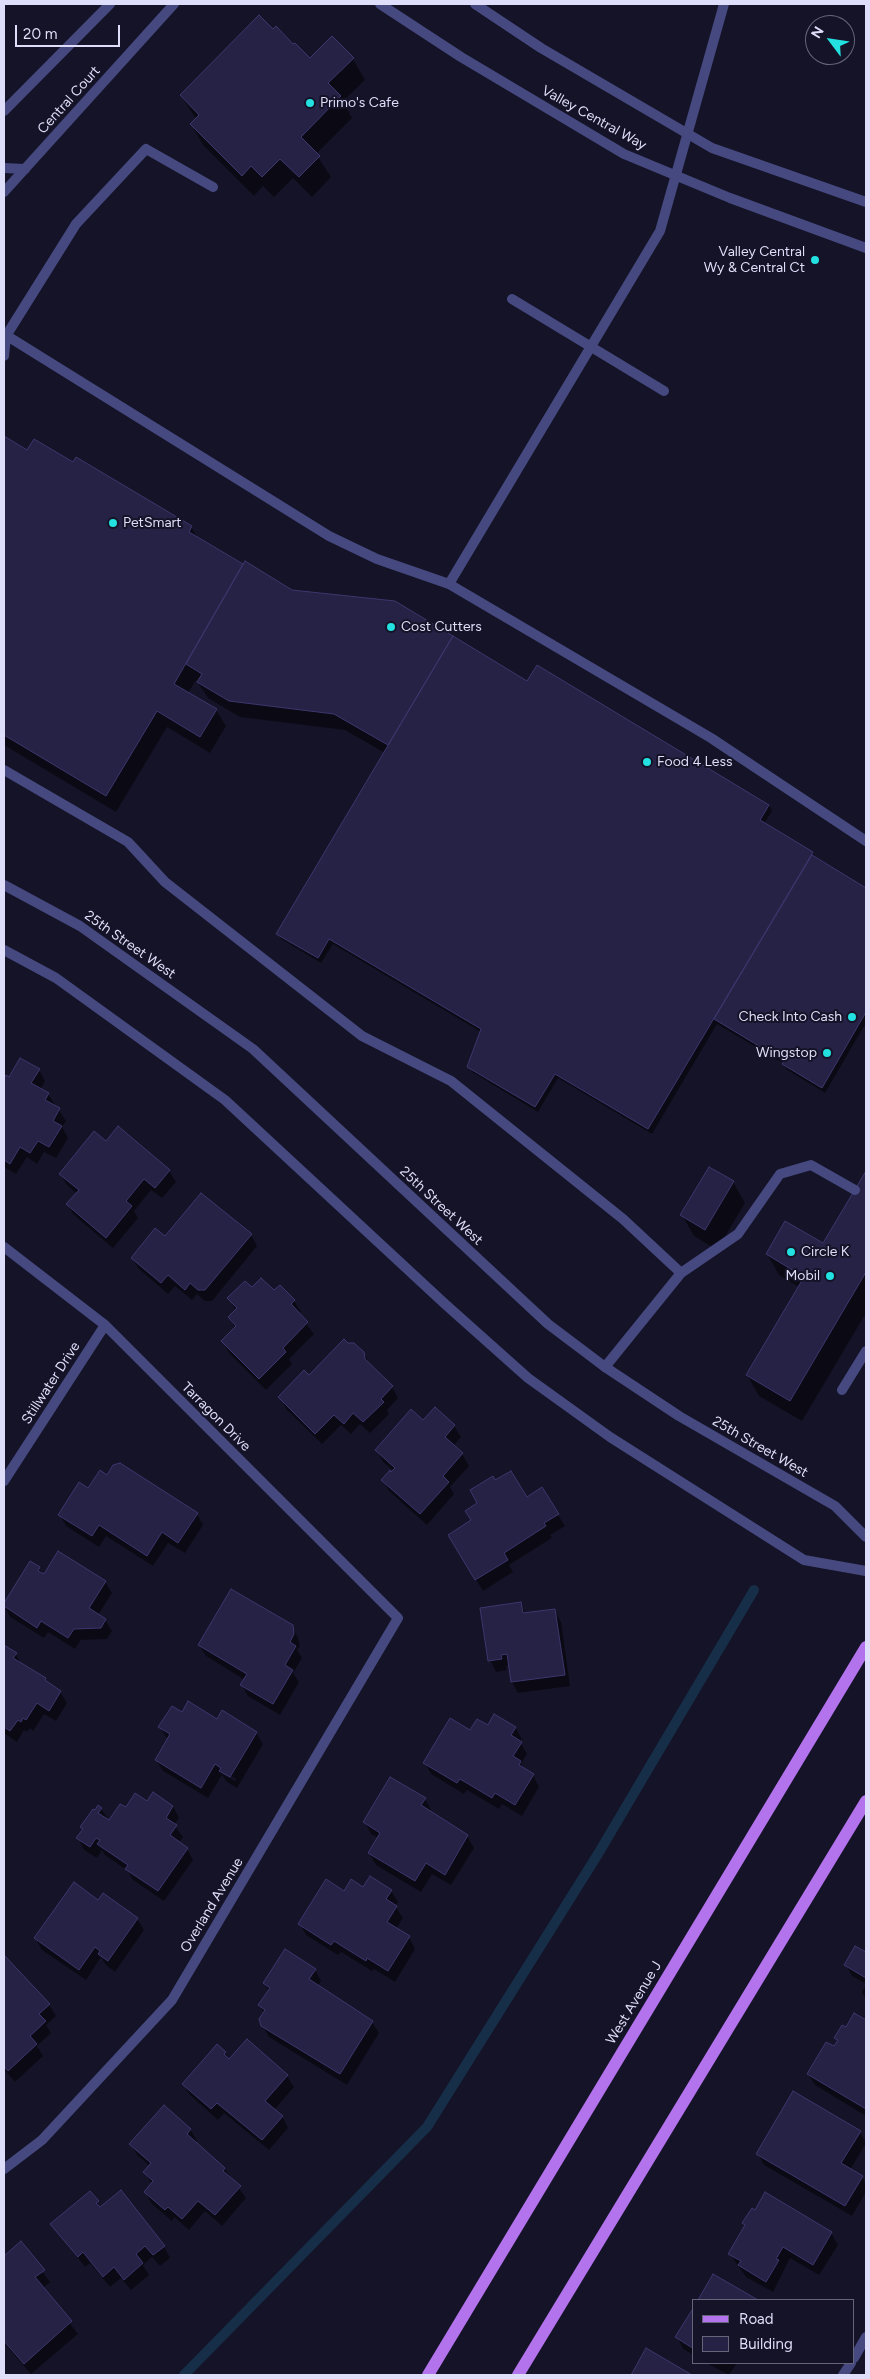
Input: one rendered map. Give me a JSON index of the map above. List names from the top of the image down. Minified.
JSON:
{"streets":{"main road":["West Avenue J"],"street":["Central Court","Valley Central Way","25th Street West","Stillwater Drive","Tarragon Drive","Overland Avenue"]},"crossings":[["Stillwater Drive","Tarragon Drive"],["Tarragon Drive","Overland Avenue"]],"places":["Primo's Cafe","Valley Central Wy & Central Ct","PetSmart","Cost Cutters","Food 4 Less","Check Into Cash","Wingstop","Circle K","Mobil"],"legend":["Road","Building"],"scale_bar":"20 m","north":"top left"}
